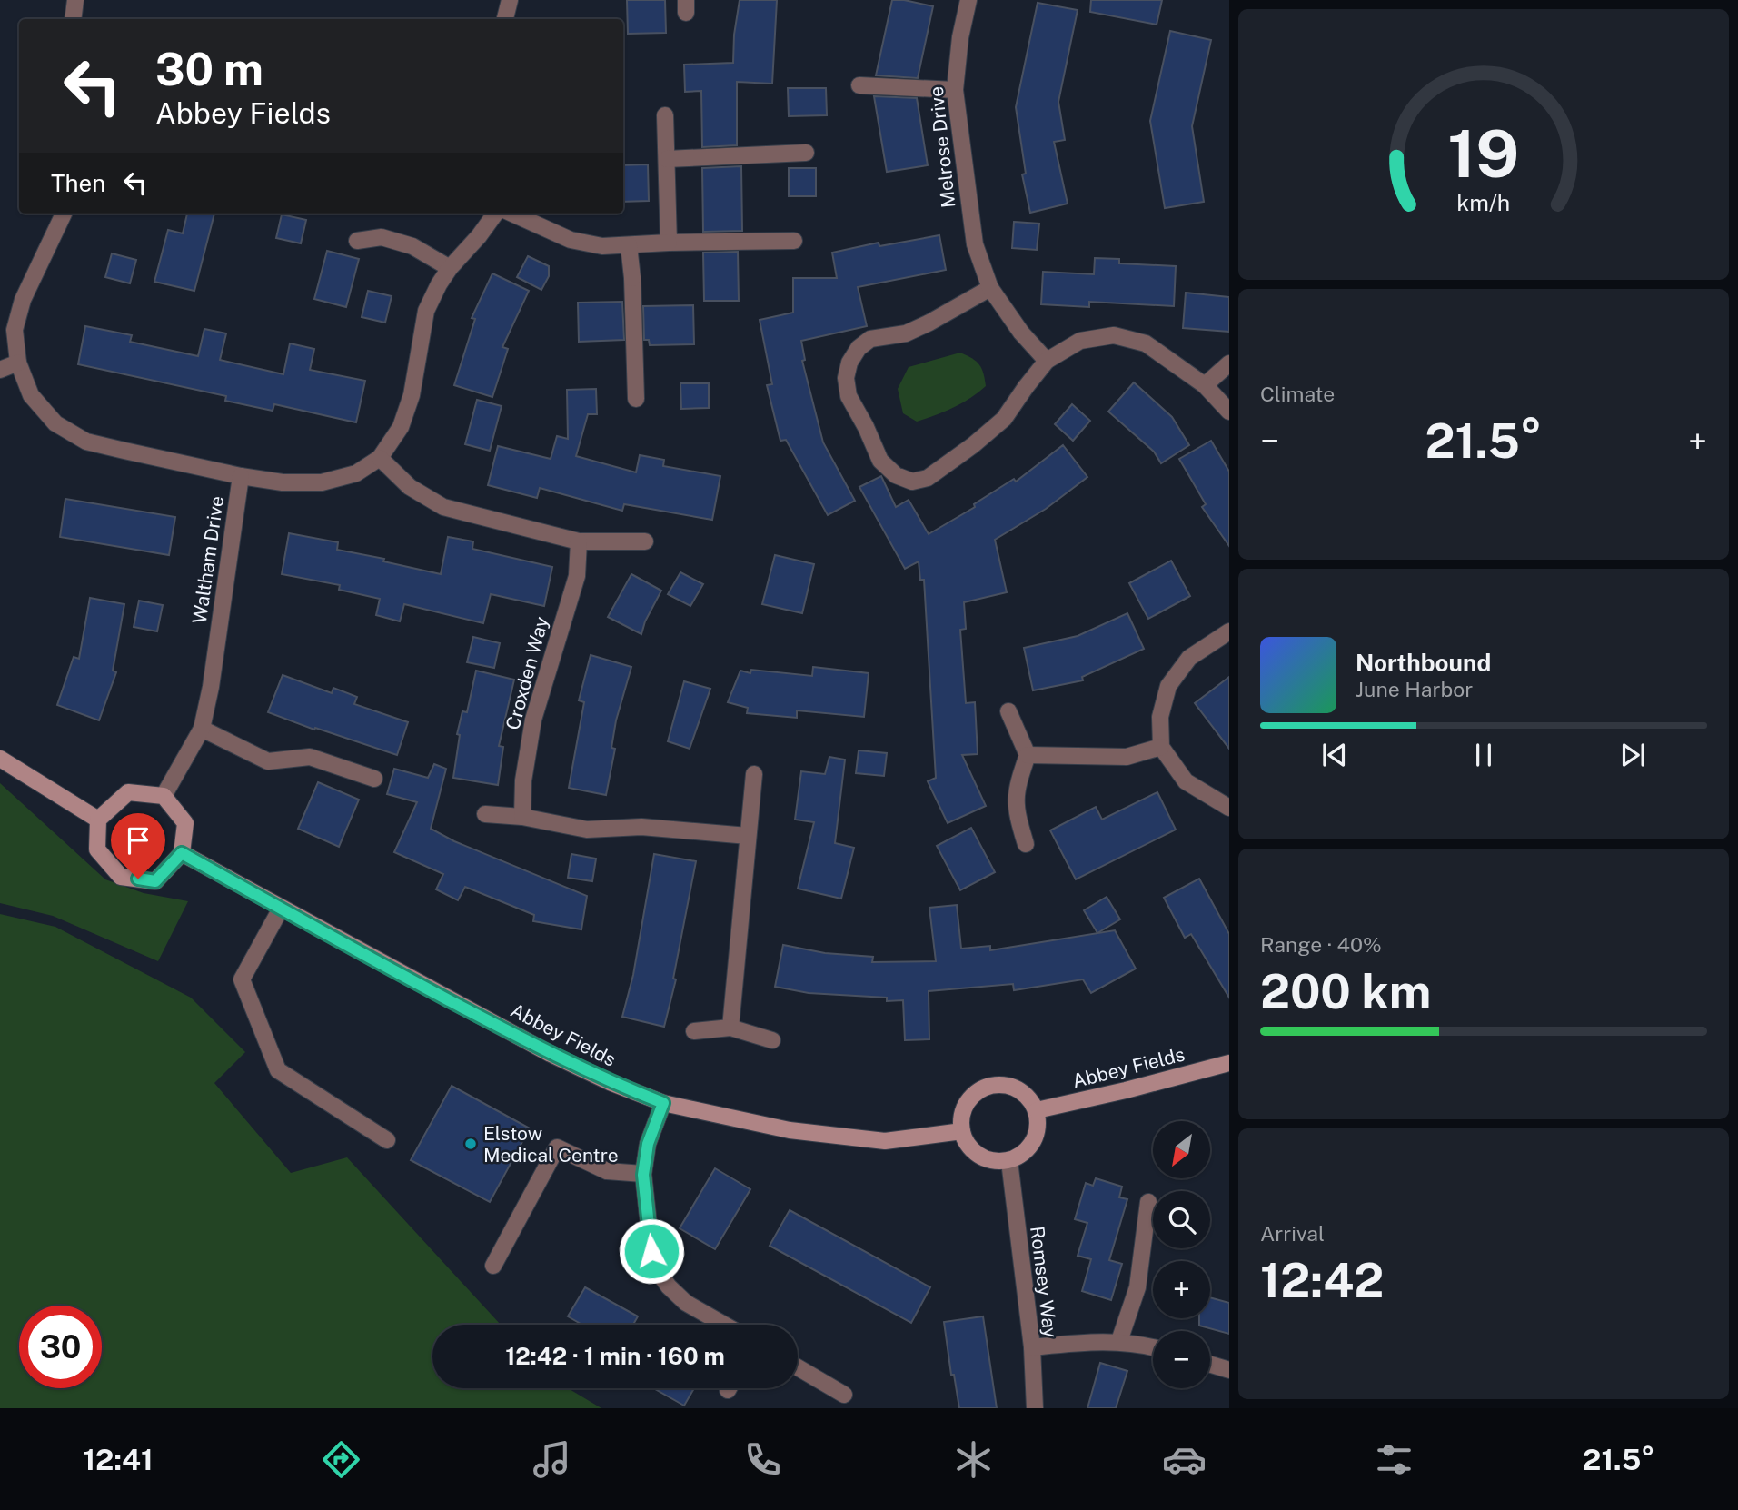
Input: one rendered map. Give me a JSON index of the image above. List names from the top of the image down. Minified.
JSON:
{"streets":{"street":["Melrose Drive","Waltham Drive","Croxden Way","Abbey Fields","Romsey Way"]},"crossings":[["Waltham Drive","Abbey Fields"],["Abbey Fields","Romsey Way"]],"places":["Elstow Medical Centre"],"north":"bottom left","page":{"turn":["30 m","Abbey Fields"],"then":"Then","tile":["Climate",["Range · 40%","200 km"],["Arrival","12:42"]],"heat":["−","21.5°","+"],"song":["Northbound","June Harbor"],"map_buttons":["+","−"],"limit":"30","trip":"12:42 · 1 min · 160 m","tabs":["12:41","21.5°"],"gauge":["19","km/h"]}}
